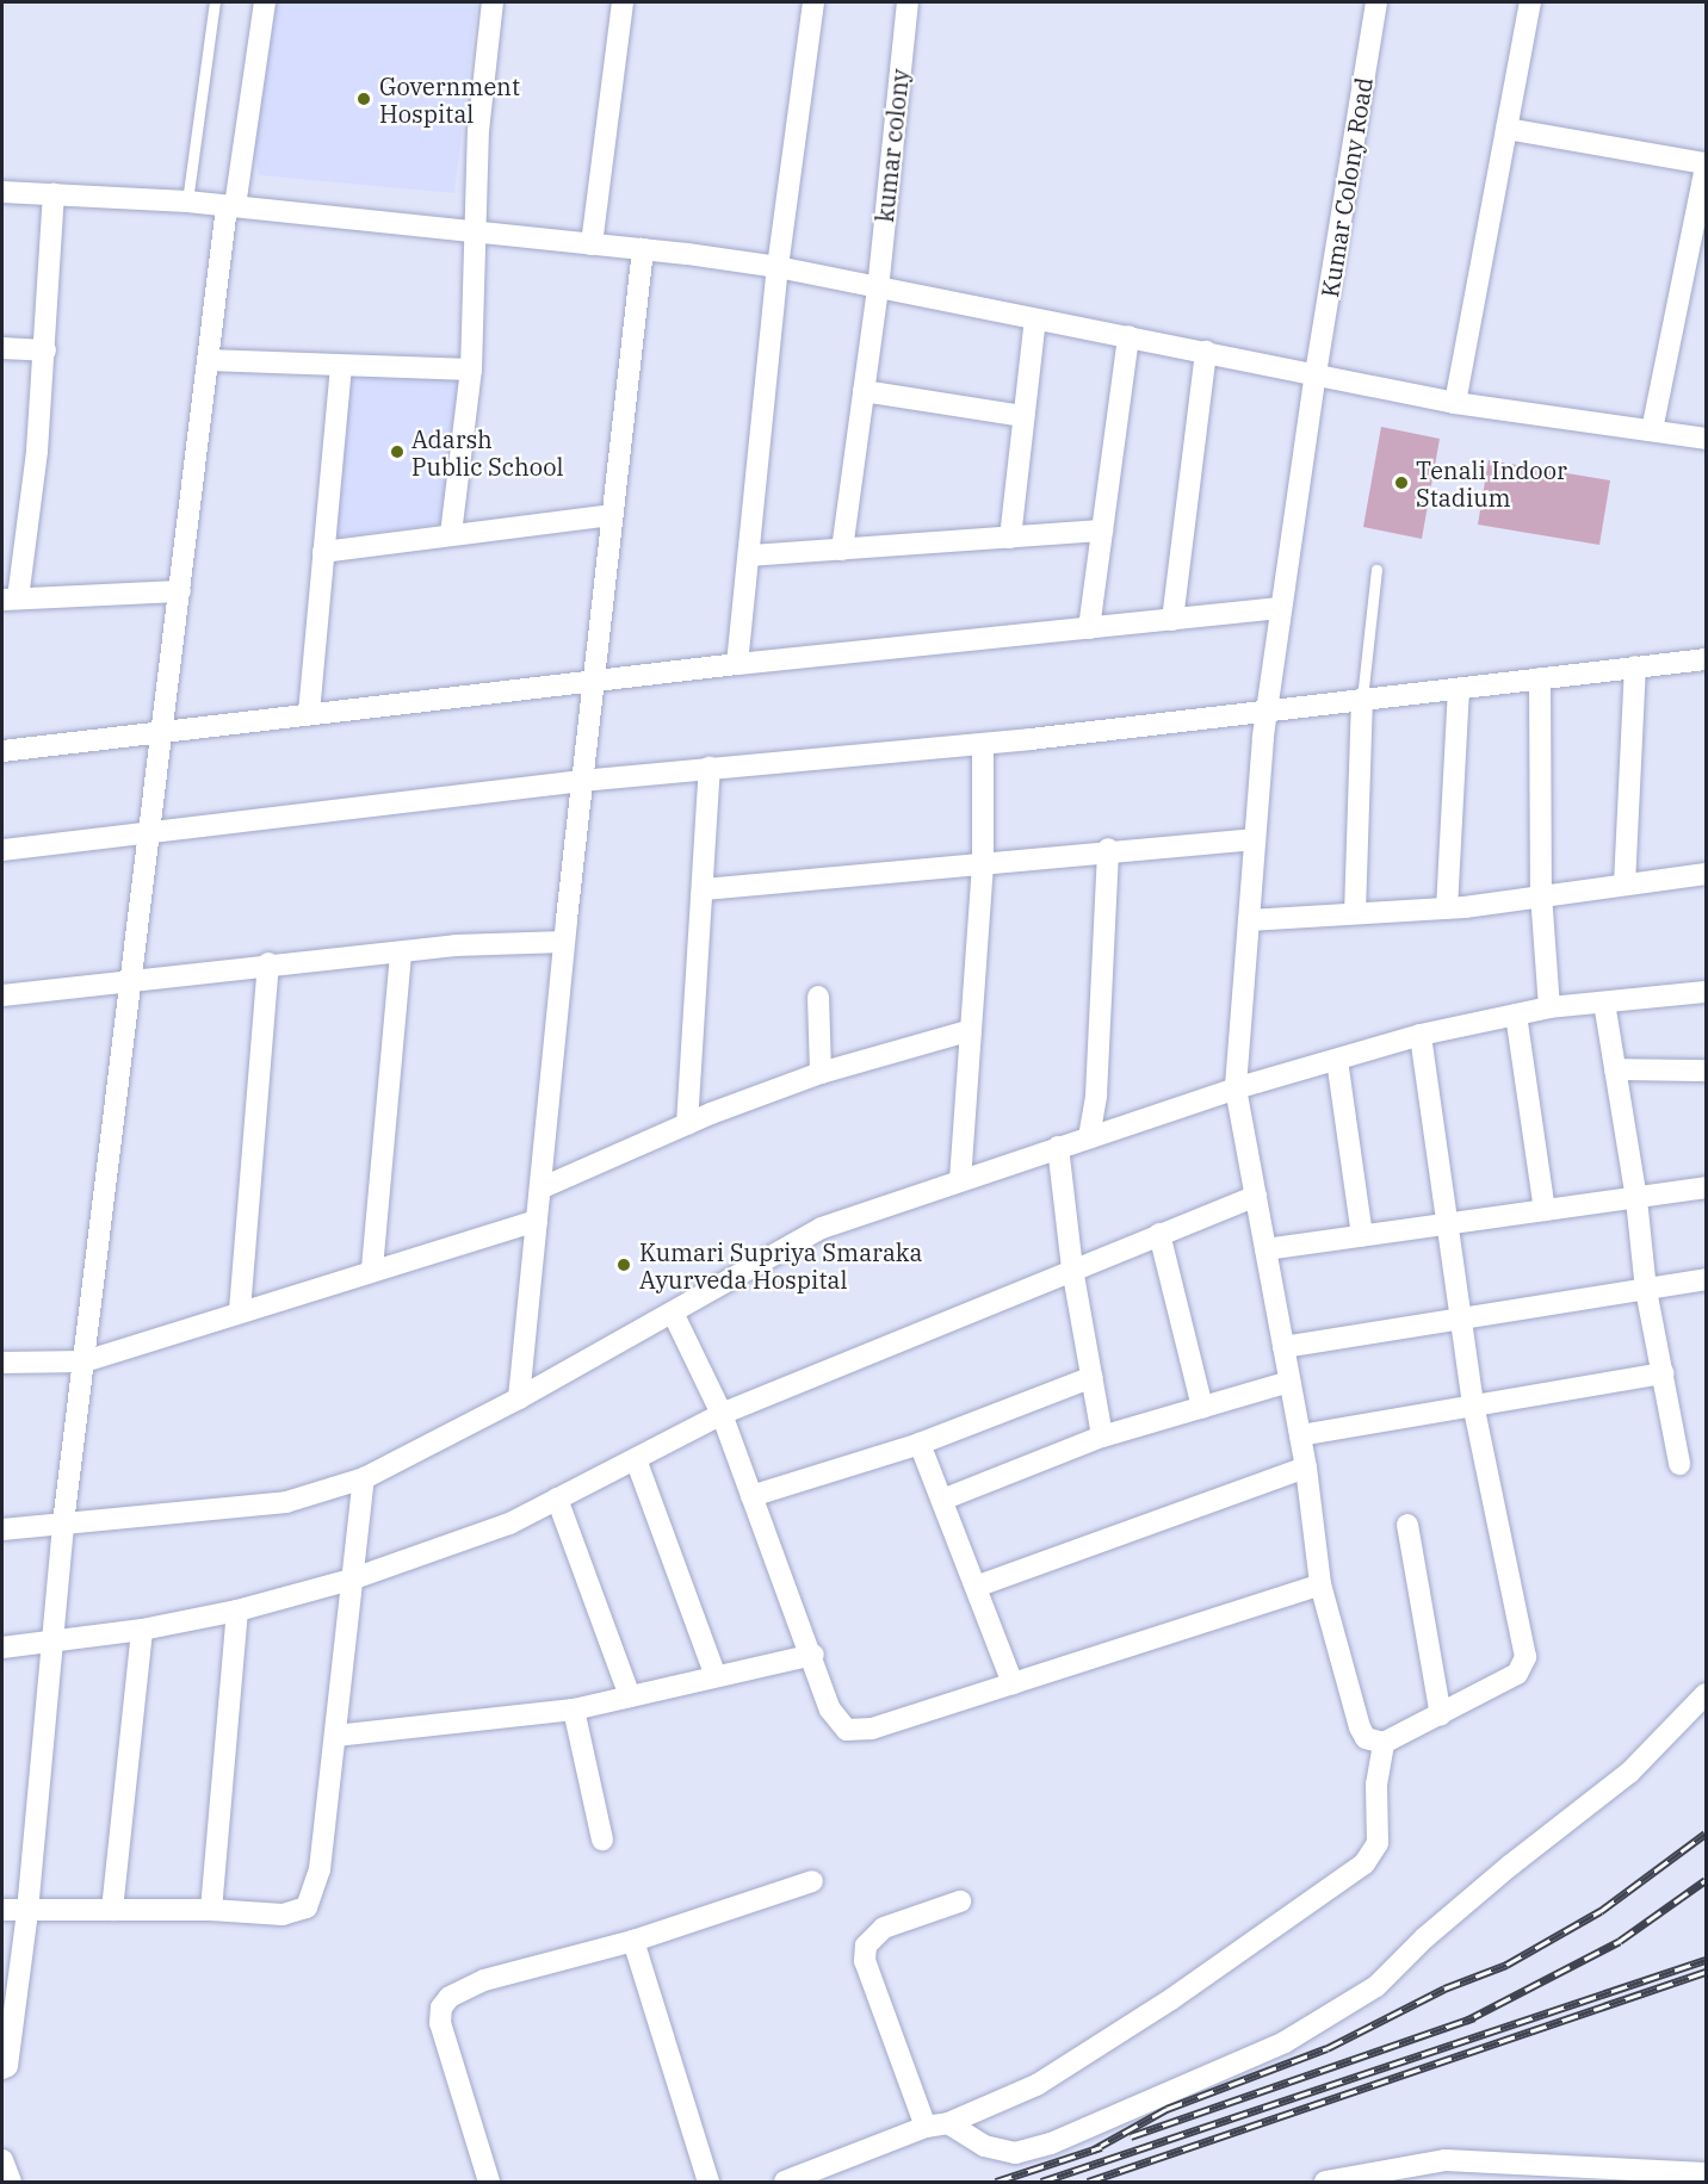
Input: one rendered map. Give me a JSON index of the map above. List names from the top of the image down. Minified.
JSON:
{"streets":{"street":["kumar colony","Kumar Colony Road"]},"places":["Government Hospital","Adarsh Public School","Tenali Indoor Stadium","Kumari Supriya Smaraka Ayurveda Hospital"]}
